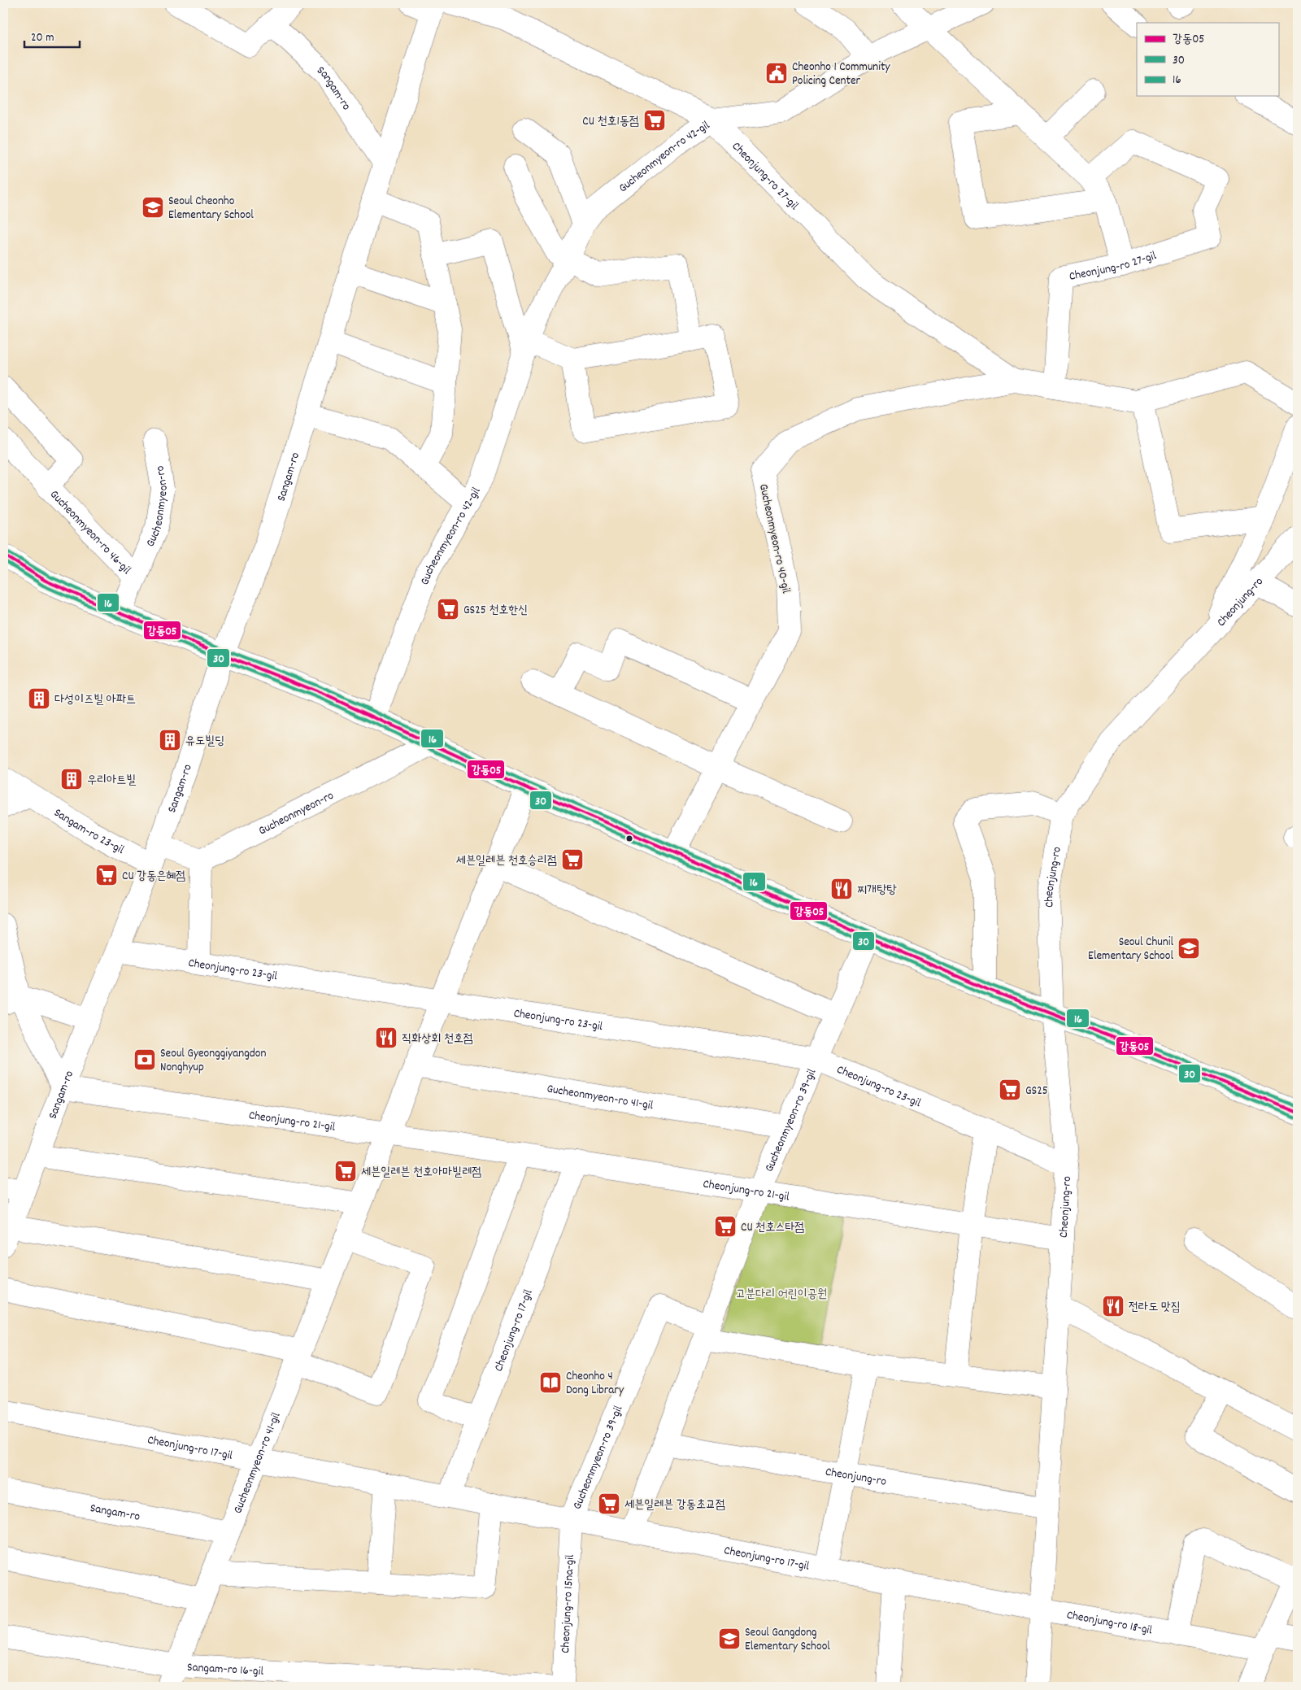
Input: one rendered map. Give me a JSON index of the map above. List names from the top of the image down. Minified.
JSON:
{"streets":{"street":["Sangam-ro","Gucheonmyeon-ro 42-gil","Cheonjung-ro 27-gil","Gucheonmyeon-ro","Gucheonmyeon-ro 46-gil","Gucheonmyeon-ro 40-gil","Cheonjung-ro","Sangam-ro 23-gil","Cheonjung-ro 23-gil","Gucheonmyeon-ro 41-gil","Gucheonmyeon-ro 39-gil","Cheonjung-ro 21-gil","Cheonjung-ro 17-gil","Cheonjung-ro 15na-gil","Cheonjung-ro 18-gil","Sangam-ro 16-gil"]},"crossings":[["Sangam-ro","Cheonjung-ro 27-gil"],["Sangam-ro","Sangam-ro 23-gil"],["Sangam-ro","Cheonjung-ro 23-gil"],["Sangam-ro","Gucheonmyeon-ro 41-gil"],["Sangam-ro","Cheonjung-ro 21-gil"],["Gucheonmyeon-ro 42-gil","Cheonjung-ro 27-gil"],["Cheonjung-ro 27-gil","Gucheonmyeon-ro 40-gil"],["Gucheonmyeon-ro","Gucheonmyeon-ro 46-gil"],["Cheonjung-ro","Cheonjung-ro 23-gil"],["Cheonjung-ro","Gucheonmyeon-ro 39-gil"],["Cheonjung-ro","Cheonjung-ro 21-gil"],["Cheonjung-ro","Cheonjung-ro 17-gil"],["Cheonjung-ro","Cheonjung-ro 18-gil"],["Cheonjung-ro 23-gil","Gucheonmyeon-ro 41-gil"],["Cheonjung-ro 23-gil","Gucheonmyeon-ro 39-gil"],["Gucheonmyeon-ro 41-gil","Gucheonmyeon-ro 39-gil"],["Gucheonmyeon-ro 41-gil","Cheonjung-ro 21-gil"],["Gucheonmyeon-ro 41-gil","Cheonjung-ro 17-gil"],["Gucheonmyeon-ro 41-gil","Sangam-ro 16-gil"],["Gucheonmyeon-ro 39-gil","Cheonjung-ro 21-gil"],["Gucheonmyeon-ro 39-gil","Cheonjung-ro 17-gil"],["Gucheonmyeon-ro 39-gil","Cheonjung-ro 15na-gil"],["Cheonjung-ro 21-gil","Cheonjung-ro 17-gil"],["Cheonjung-ro 17-gil","Cheonjung-ro 15na-gil"],["Cheonjung-ro 17-gil","Cheonjung-ro 18-gil"]],"parks":["고분다리 어린이공원"],"places":{"public building":["Cheonho 1 Community Policing Center"],"supermarket":["CU 천호1동점","GS25 천호한신","세븐일레븐 천호승리점","CU 강동은혜점","GS25","세븐일레븐 천호아마빌레점","CU 천호스타점","세븐일레븐 강동초교점"],"school or university":["Seoul Cheonho Elementary School","Seoul Chunil Elementary School","Seoul Gangdong Elementary School"],"building":["다성이즈빌 아파트","유도빌딩","우리아트빌"],"restaurant":["찌개탕탕","직화상회 천호점","전라도 맛집"],"bank":["Seoul Gyeonggiyangdon Nonghyup"],"library":["Cheonho 4 Dong Library"]},"lines":["transit line 16","transit line 강동05","transit line 30"],"legend":["강동05","30","16"],"scale_bar":"20 m"}
